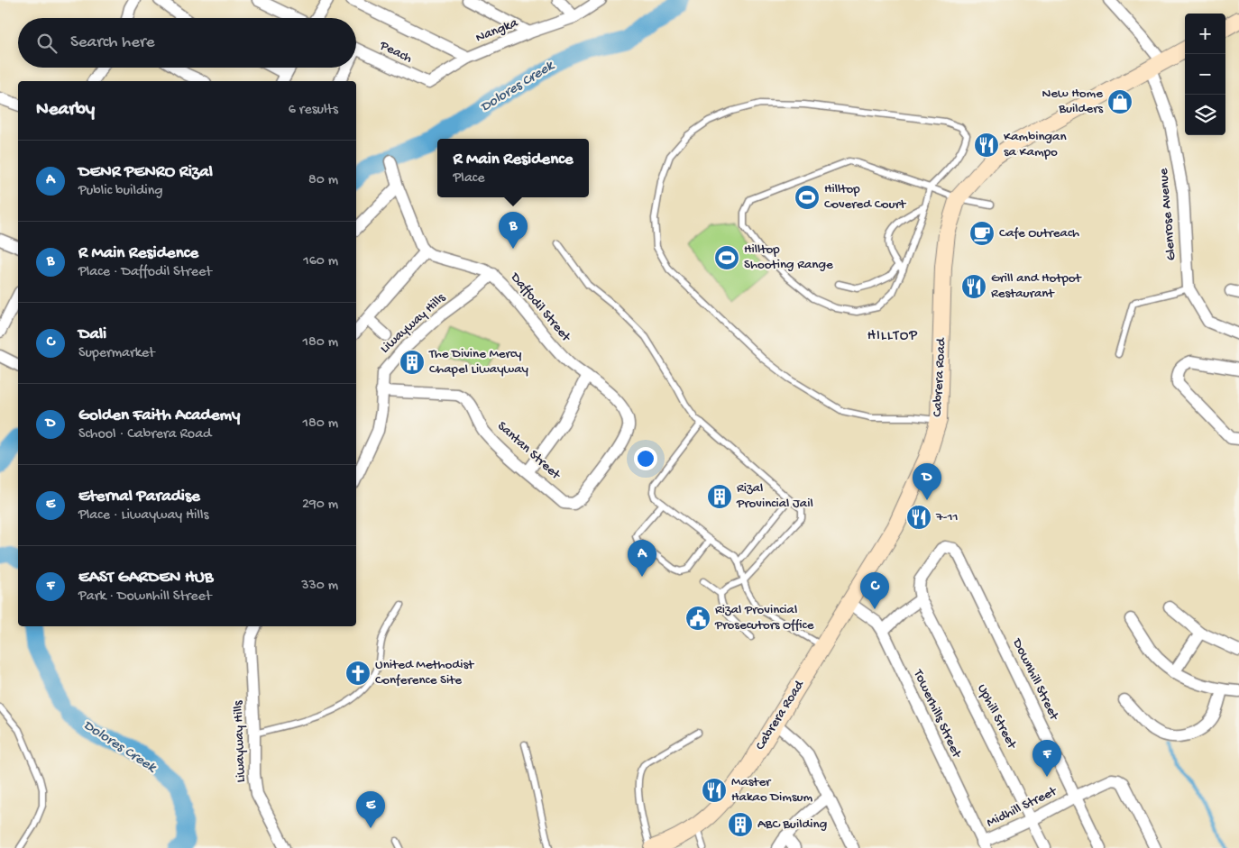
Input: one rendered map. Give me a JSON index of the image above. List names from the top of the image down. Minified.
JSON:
{"streets":{"main road":["Cabrera Road"],"street":["Nangka","Peach","Glenrose Avenue","Daffodil Street","Liwayway Hills","Santan Street","Downhill Street","Towerhills Street","Uphill Street","Midhill Street"]},"crossings":[["Nangka","Peach"],["Glenrose Avenue","Cabrera Road"],["Daffodil Street","Liwayway Hills"],["Daffodil Street","Santan Street"],["Liwayway Hills","Santan Street"],["Cabrera Road","Towerhills Street"],["Downhill Street","Uphill Street"],["Downhill Street","Midhill Street"],["Towerhills Street","Midhill Street"],["Uphill Street","Midhill Street"]],"districts":["HILLTOP"],"water":["Dolores Creek"],"places":{"shop":["New Home Builders"],"restaurant":["Kambingan sa Kampo","Grill and Hotpot Restaurant","7-11","Master Hakao Dimsum"],"sports":["Hilltop Covered Court","Hilltop Shooting Range"],"cafe":["Cafe Outreach"],"building":["The Divine Mercy Chapel Liwayway","Rizal Provincial Jail","ABC Building"],"public building":["Rizal Provincial Prosecutors Office"],"church":["United Methodist Conference Site"]},"page":{"map_buttons":["+","−"],"search":"Search here","heading":["Nearby","6 results"],"popup":["R Main Residence","Place"],"list":[{"mark":"A","name":"DENR PENRO Rizal","note":"Public building","value":"80 m"},{"mark":"B","name":"R Main Residence","note":"Place · Daffodil Street","value":"160 m"},{"mark":"C","name":"Dali","note":"Supermarket","value":"180 m"},{"mark":"D","name":"Golden Faith Academy","note":"School · Cabrera Road","value":"180 m"},{"mark":"E","name":"Eternal Paradise","note":"Place · Liwayway Hills","value":"290 m"},{"mark":"F","name":"EAST GARDEN HUB","note":"Park · Downhill Street","value":"330 m"}],"pins":["B","D","A","C","F","E"]}}
